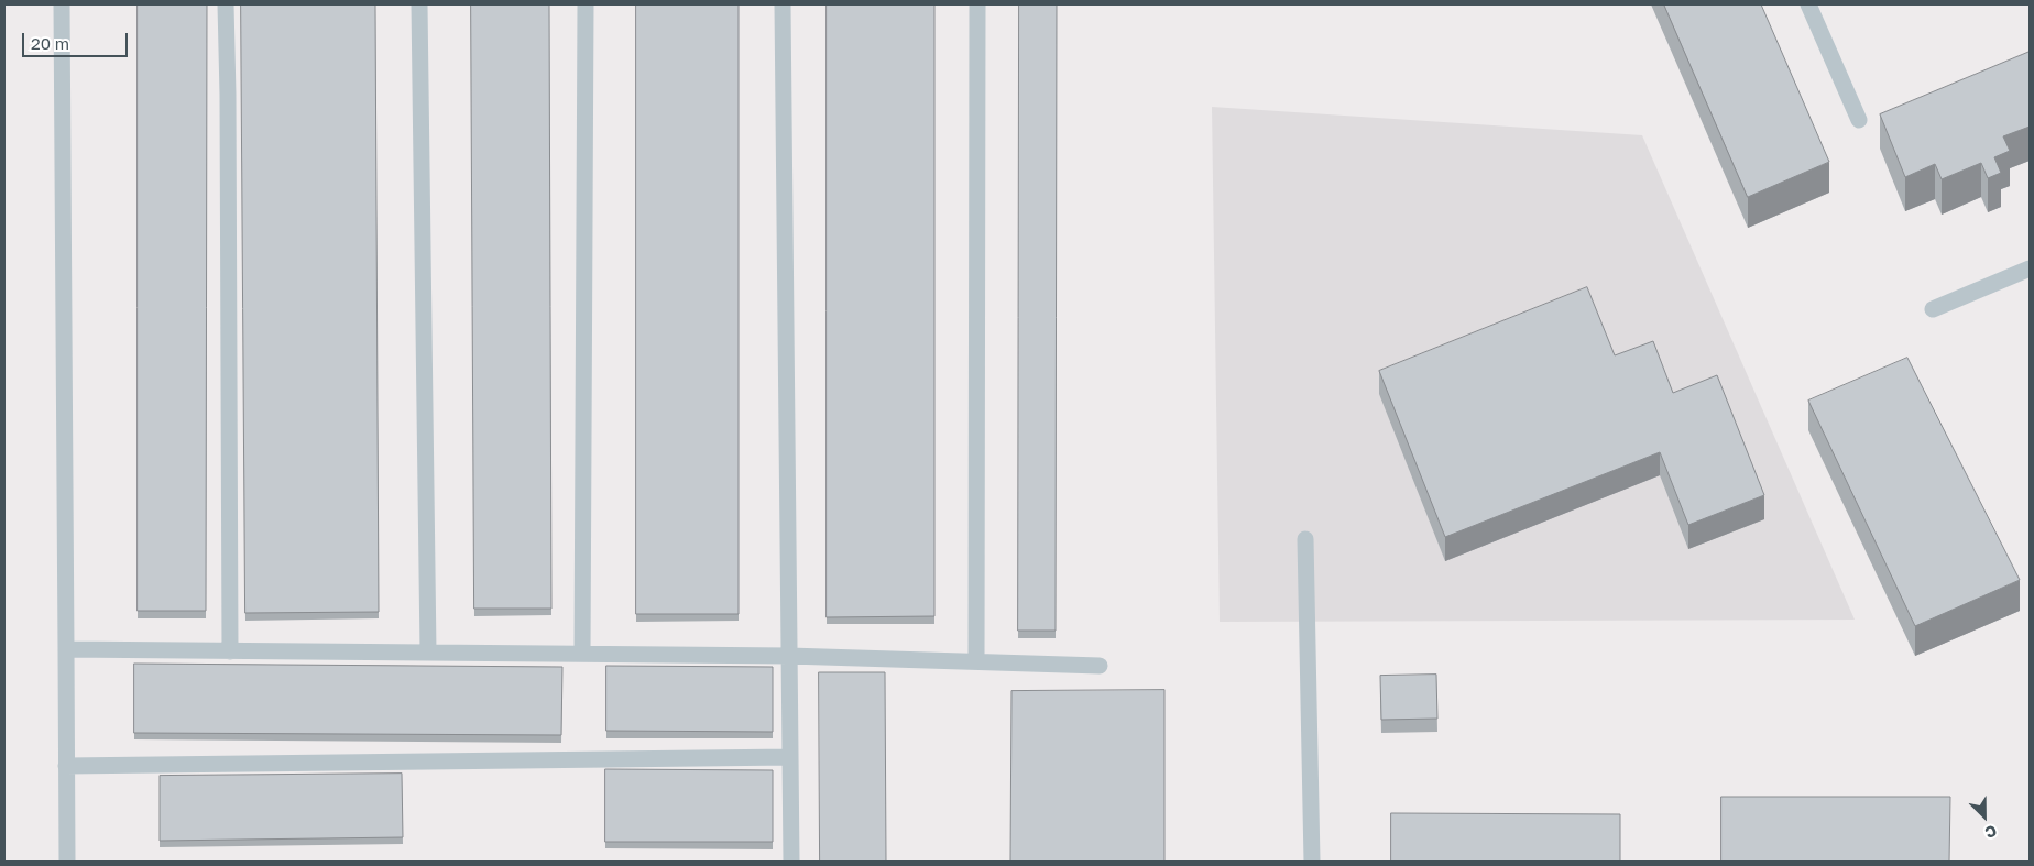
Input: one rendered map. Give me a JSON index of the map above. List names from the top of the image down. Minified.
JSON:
{"scale_bar":"20 m","north":"bottom right"}
